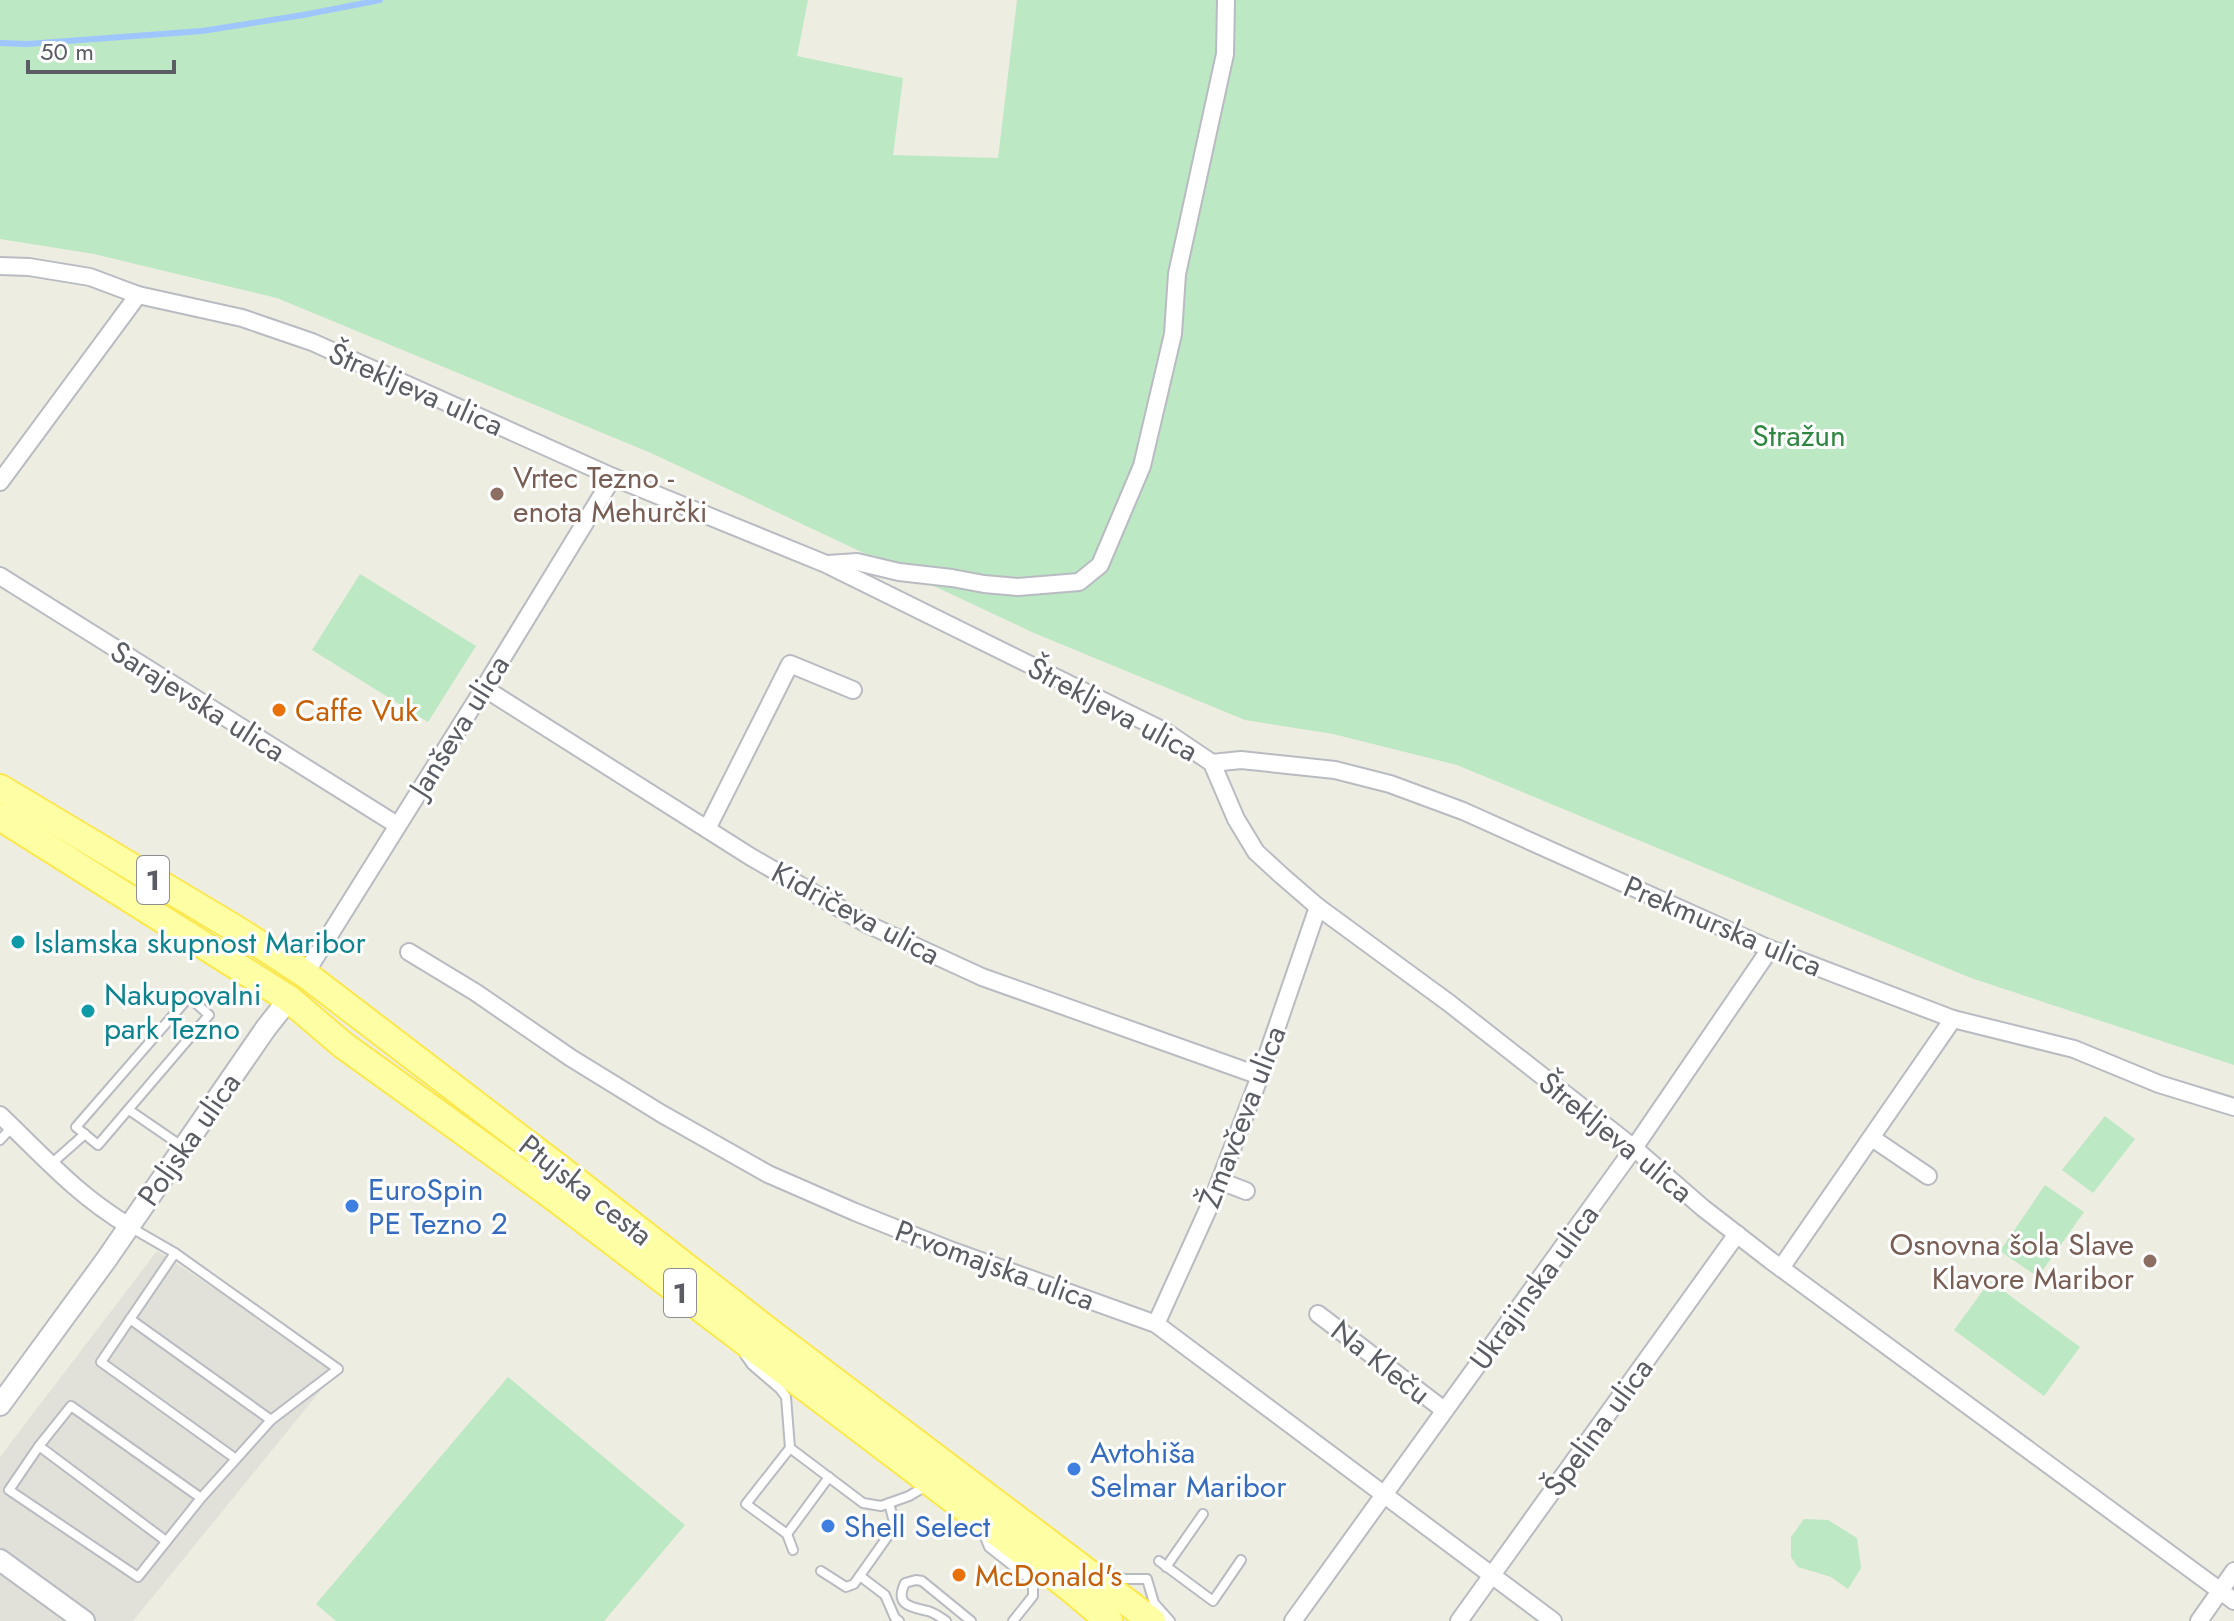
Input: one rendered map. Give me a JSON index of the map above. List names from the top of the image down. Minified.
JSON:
{"streets":{"main road":["1","Poljska ulica","Ptujska cesta"],"street":["Štrekljeva ulica","Sarajevska ulica","Janševa ulica","Kidričeva ulica","Prekmurska ulica","Žmavčeva ulica","Prvomajska ulica","Ukrajinska ulica","Na Kleču","Špelina ulica"]},"crossings":[["Štrekljeva ulica","Janševa ulica"],["Štrekljeva ulica","Prekmurska ulica"],["Štrekljeva ulica","Žmavčeva ulica"],["Štrekljeva ulica","Ukrajinska ulica"],["Štrekljeva ulica","Špelina ulica"],["Sarajevska ulica","Janševa ulica"],["Janševa ulica","Kidričeva ulica"],["Janševa ulica","Poljska ulica"],["Janševa ulica","Ptujska cesta"],["Kidričeva ulica","Žmavčeva ulica"],["Prekmurska ulica","Ukrajinska ulica"],["Žmavčeva ulica","Prvomajska ulica"],["Poljska ulica","Ptujska cesta"],["Prvomajska ulica","Ukrajinska ulica"],["Prvomajska ulica","Špelina ulica"],["Ukrajinska ulica","Na Kleču"]],"parks":["Stražun"],"places":["Vrtec Tezno - enota Mehurčki","Caffe Vuk","Islamska skupnost Maribor","Nakupovalni park Tezno","EuroSpin PE Tezno 2","Osnovna šola Slave Klavore Maribor","Avtohiša Selmar Maribor","Shell Select","McDonald's"],"scale_bar":"50 m"}
